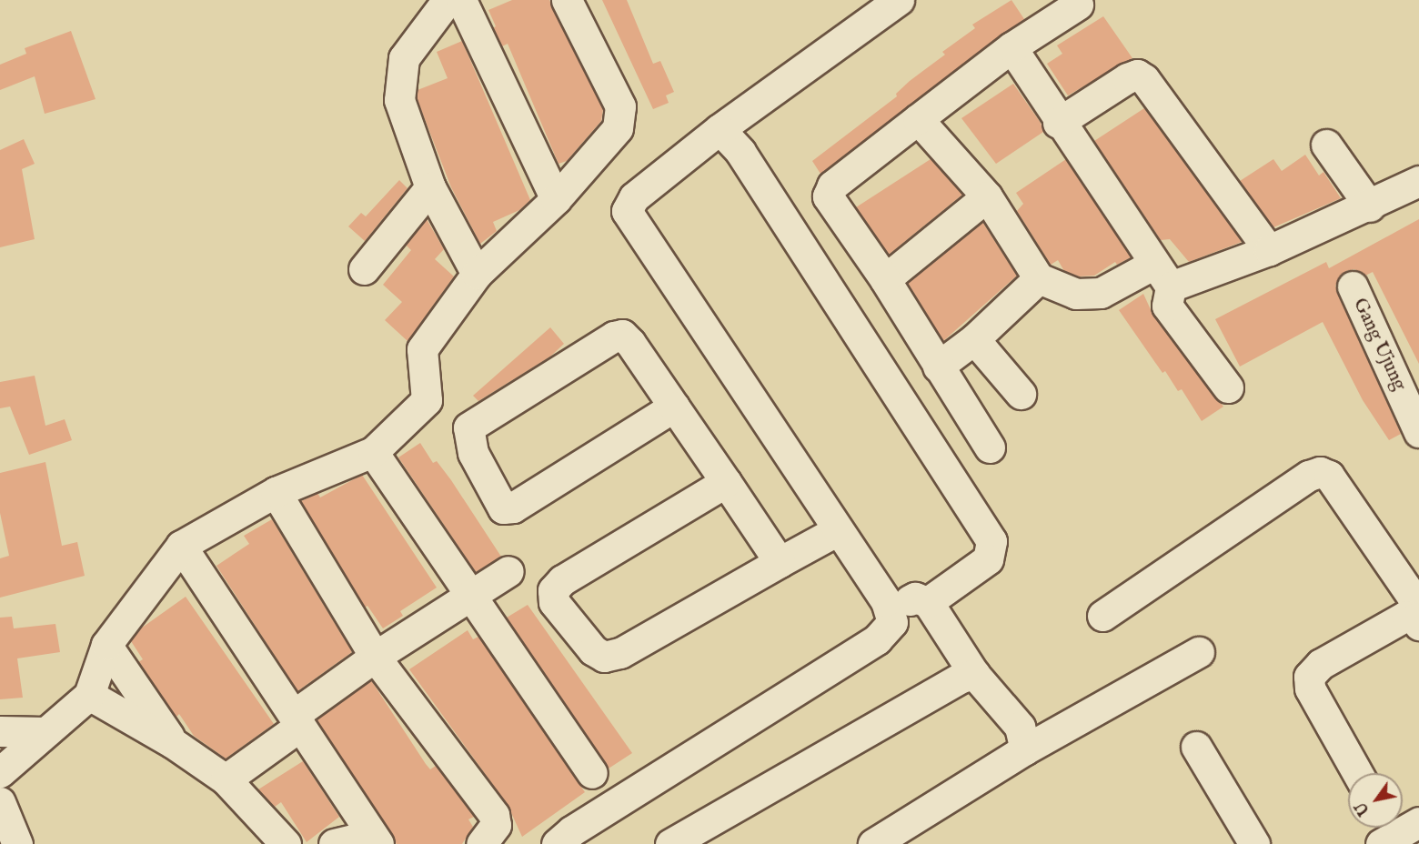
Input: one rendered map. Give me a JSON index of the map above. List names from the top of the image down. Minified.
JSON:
{"streets":{"street":["Gang Ujung"]},"north":"bottom left"}
